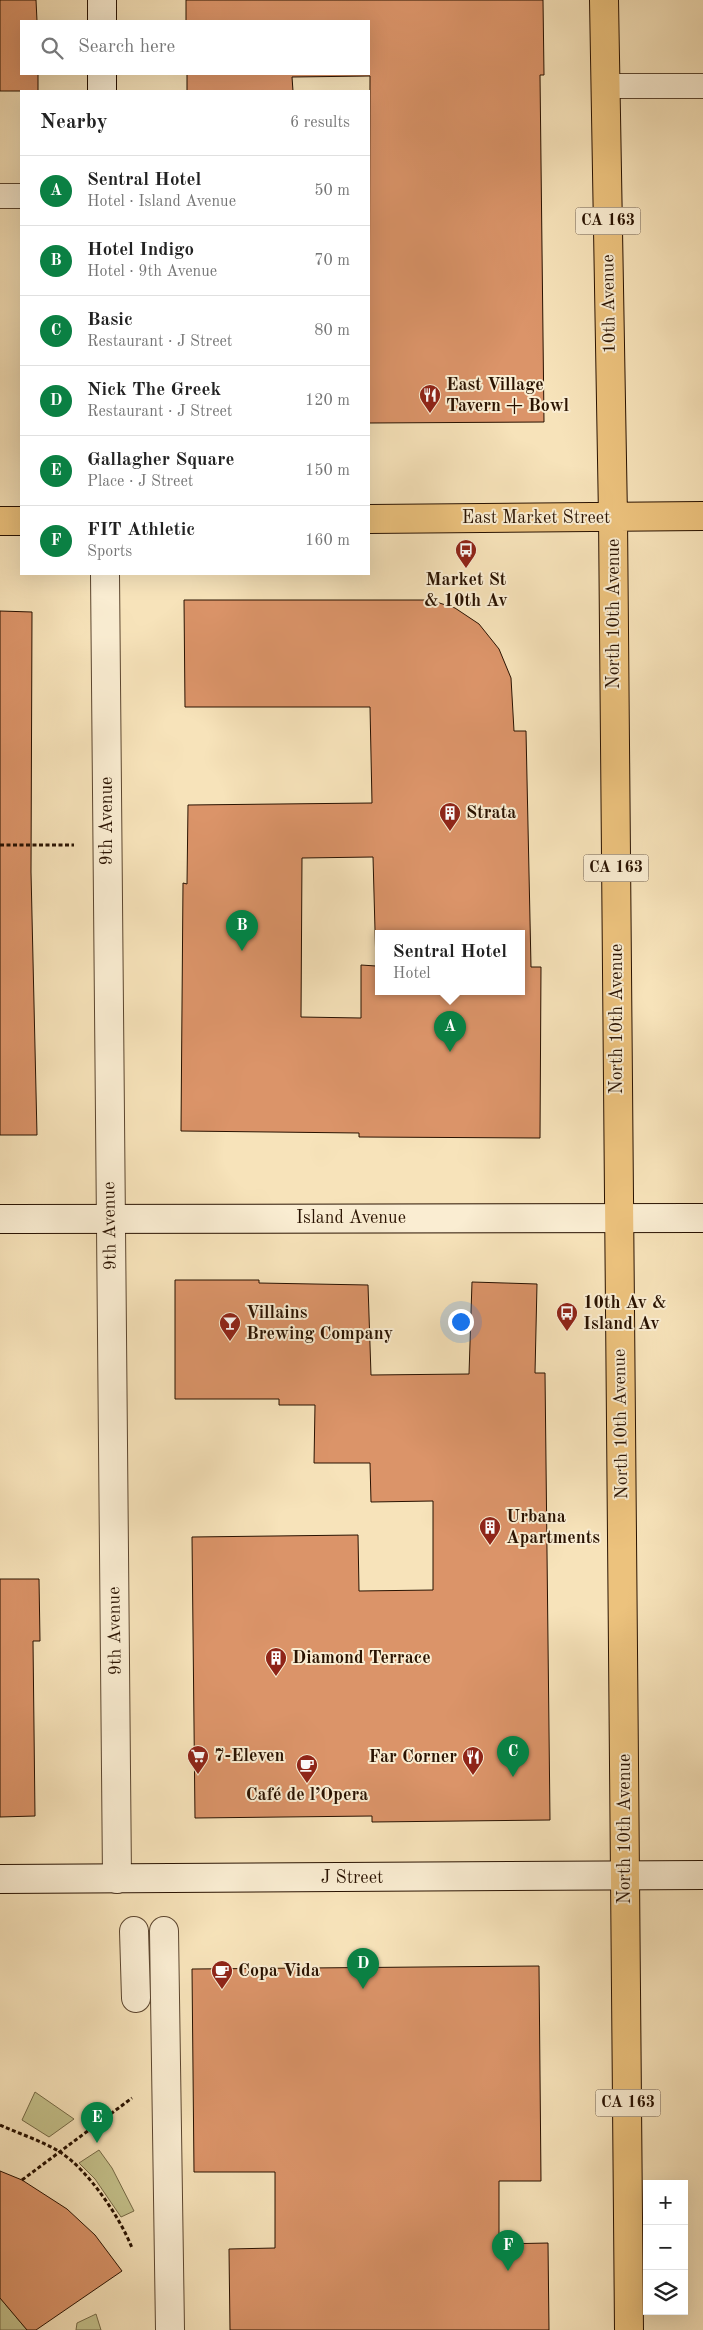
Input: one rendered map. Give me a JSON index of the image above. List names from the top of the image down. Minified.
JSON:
{"streets":{"main road":["CA 163","10th Avenue","East Market Street","North 10th Avenue"],"street":["9th Avenue","Island Avenue","J Street"]},"crossings":[["10th Avenue","East Market Street"],["10th Avenue","North 10th Avenue"],["East Market Street","North 10th Avenue"],["North 10th Avenue","Island Avenue"],["North 10th Avenue","J Street"],["9th Avenue","Island Avenue"],["9th Avenue","J Street"]],"places":{"restaurant":["East Village Tavern + Bowl","Far Corner"],"bus stop":["Market St & 10th Av","10th Av & Island Av"],"building":["Strata","Urbana Apartments","Diamond Terrace"],"bar":["Villains Brewing Company"],"supermarket":["7-Eleven"],"cafe":["Café de l’Opera","Copa Vida"]},"page":{"search":"Search here","heading":["Nearby","6 results"],"list":[{"mark":"A","name":"Sentral Hotel","note":"Hotel · Island Avenue","value":"50 m"},{"mark":"B","name":"Hotel Indigo","note":"Hotel · 9th Avenue","value":"70 m"},{"mark":"C","name":"Basic","note":"Restaurant · J Street","value":"80 m"},{"mark":"D","name":"Nick The Greek","note":"Restaurant · J Street","value":"120 m"},{"mark":"E","name":"Gallagher Square","note":"Place · J Street","value":"150 m"},{"mark":"F","name":"FIT Athletic","note":"Sports","value":"160 m"}],"pins":["B","A","C","D","E","F"],"popup":["Sentral Hotel","Hotel"],"map_buttons":["+","−"]}}
